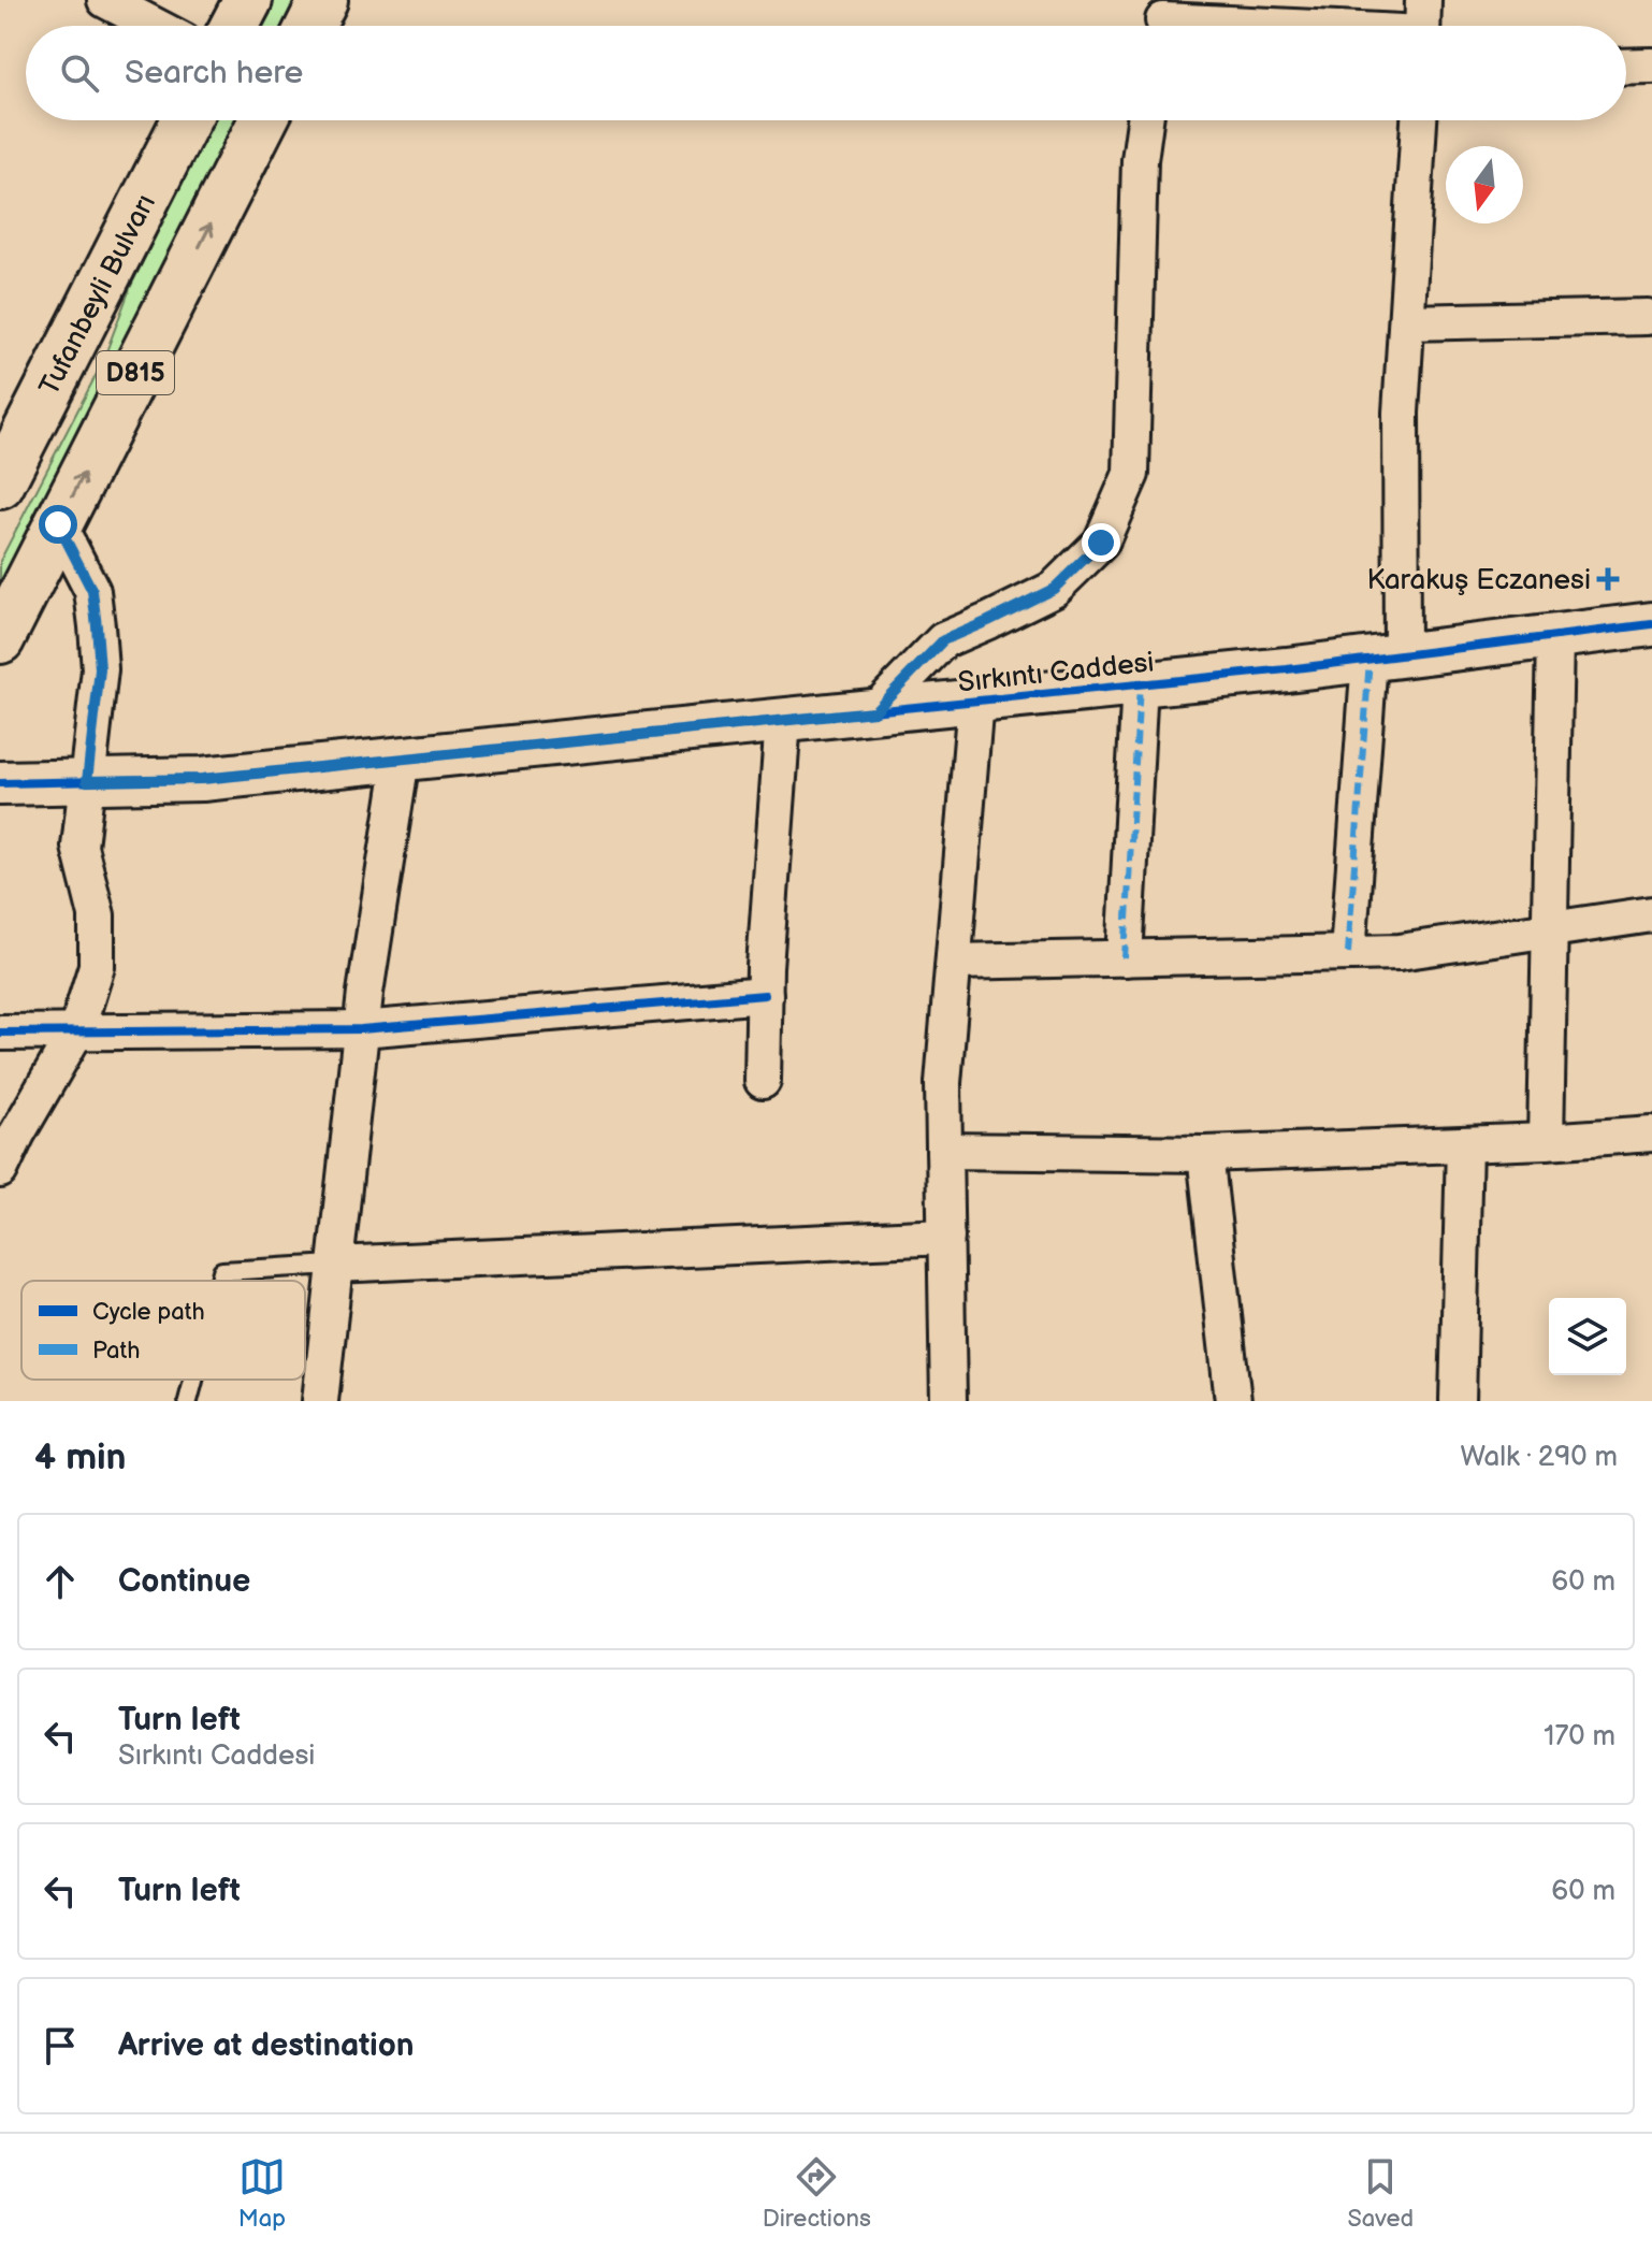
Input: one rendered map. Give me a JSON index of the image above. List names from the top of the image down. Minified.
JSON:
{"streets":{"highway":["Tufanbeyli Bulvarı","D815"],"street":["Sırkıntı Caddesi"]},"places":{"health":["Karakuş Eczanesi"]},"legend":["Cycle path","Path"],"north":"bottom","page":{"search":"Search here","heading":["4 min","Walk · 290 m"],"list":[["Continue","60 m"],["Turn left","Sırkıntı Caddesi","170 m"],["Turn left","60 m"],"Arrive at destination"],"nav":["Map","Directions","Saved"]}}
